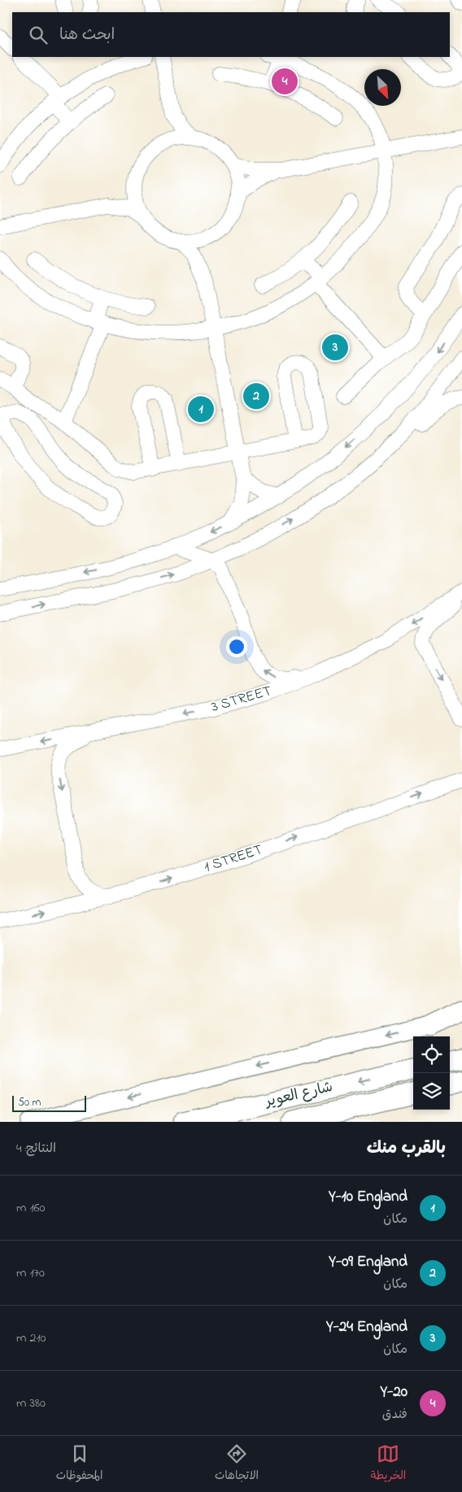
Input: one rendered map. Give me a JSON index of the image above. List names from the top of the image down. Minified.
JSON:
{"streets":{"highway":["شارع العوير"],"street":["3 STREET","1 STREET"]},"one_way":["3 STREET","1 STREET"],"scale_bar":"50 m","north":"bottom right","page":{"search":"ابحث هنا","pins":["4","3","2","1"],"scale":"50 m","heading":["بالقرب منك","النتائج: 4"],"list":[{"mark":"1","name":"Y-10 England","note":"مكان","value":"160 m"},{"mark":"2","name":"Y-09 England","note":"مكان","value":"170 m"},{"mark":"3","name":"Y-24 England","note":"مكان","value":"210 m"},{"mark":"4","name":"Y-20","note":"فندق","value":"380 m"}],"nav":["الخريطة","الاتجاهات","المحفوظات"]}}
